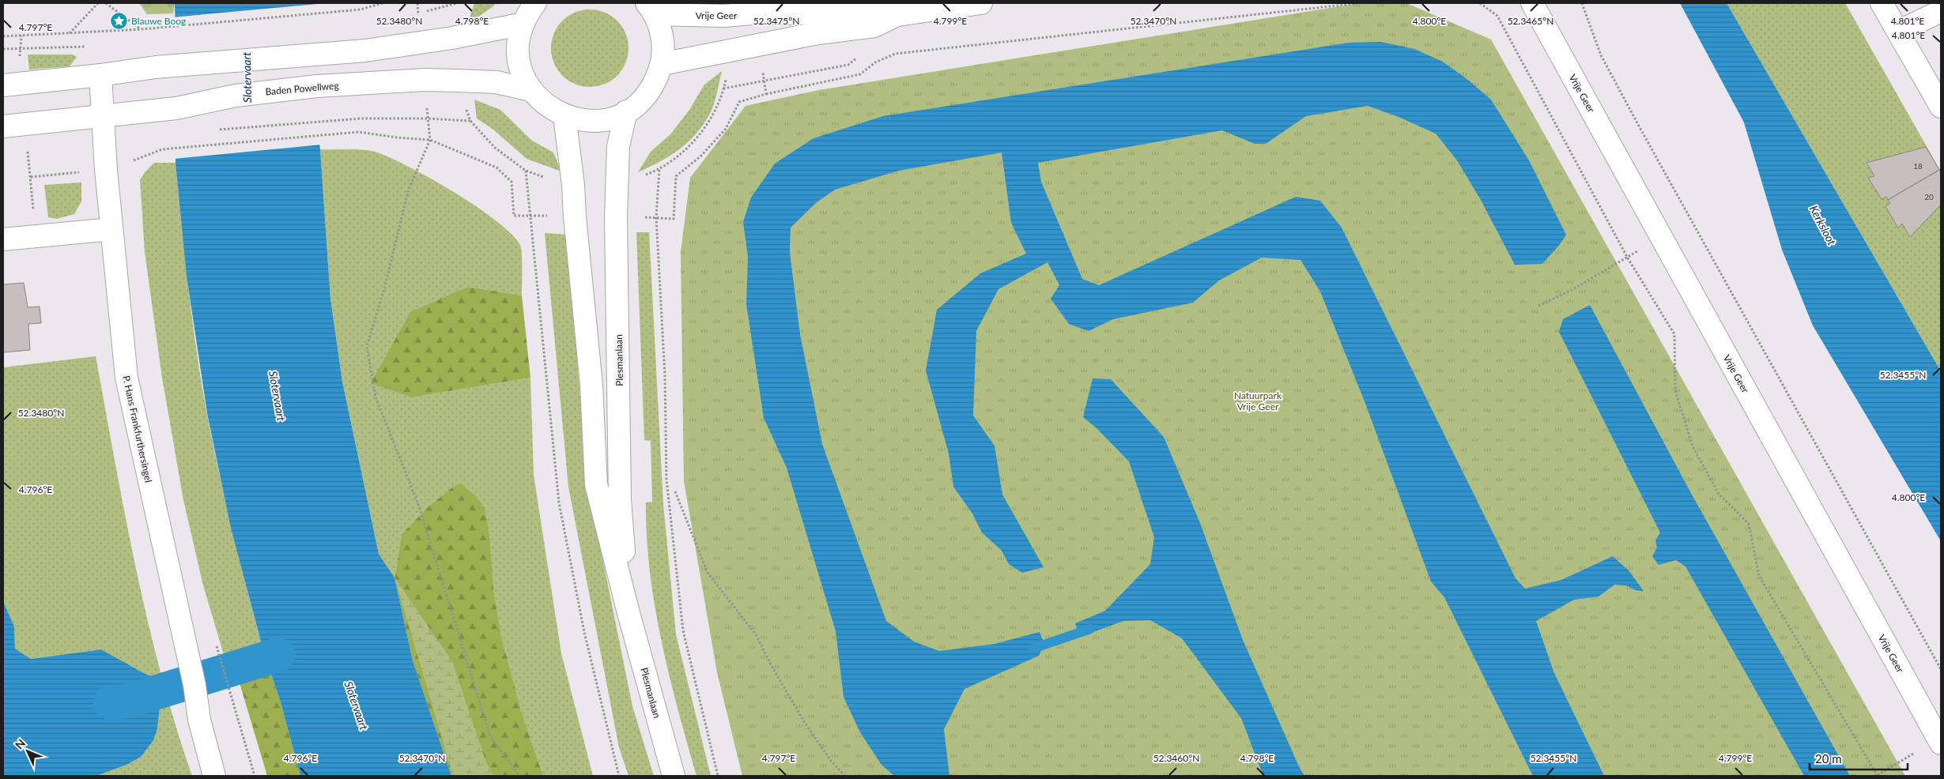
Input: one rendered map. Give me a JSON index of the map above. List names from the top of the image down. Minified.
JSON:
{"streets":{"street":["Vrije Geer","Baden Powellweg","Plesmanlaan","P. Hans Frankfurthersingel"]},"crossings":[["Baden Powellweg","P. Hans Frankfurthersingel"]],"water":["Slotervaart","Kerksloot"],"parks":["Natuurpark Vrije Geer"],"places":{"place":["Blauwe Boog"]},"house_numbers":["18","20"],"scale_bar":"20 m","north":"top left","coordinates":["4.798°E","4.799°E","4.800°E","4.801°E","52.3480°N","52.3475°N","52.3470°N","52.3465°N","4.797°E","52.3455°N","4.796°E","52.3460°N"]}
